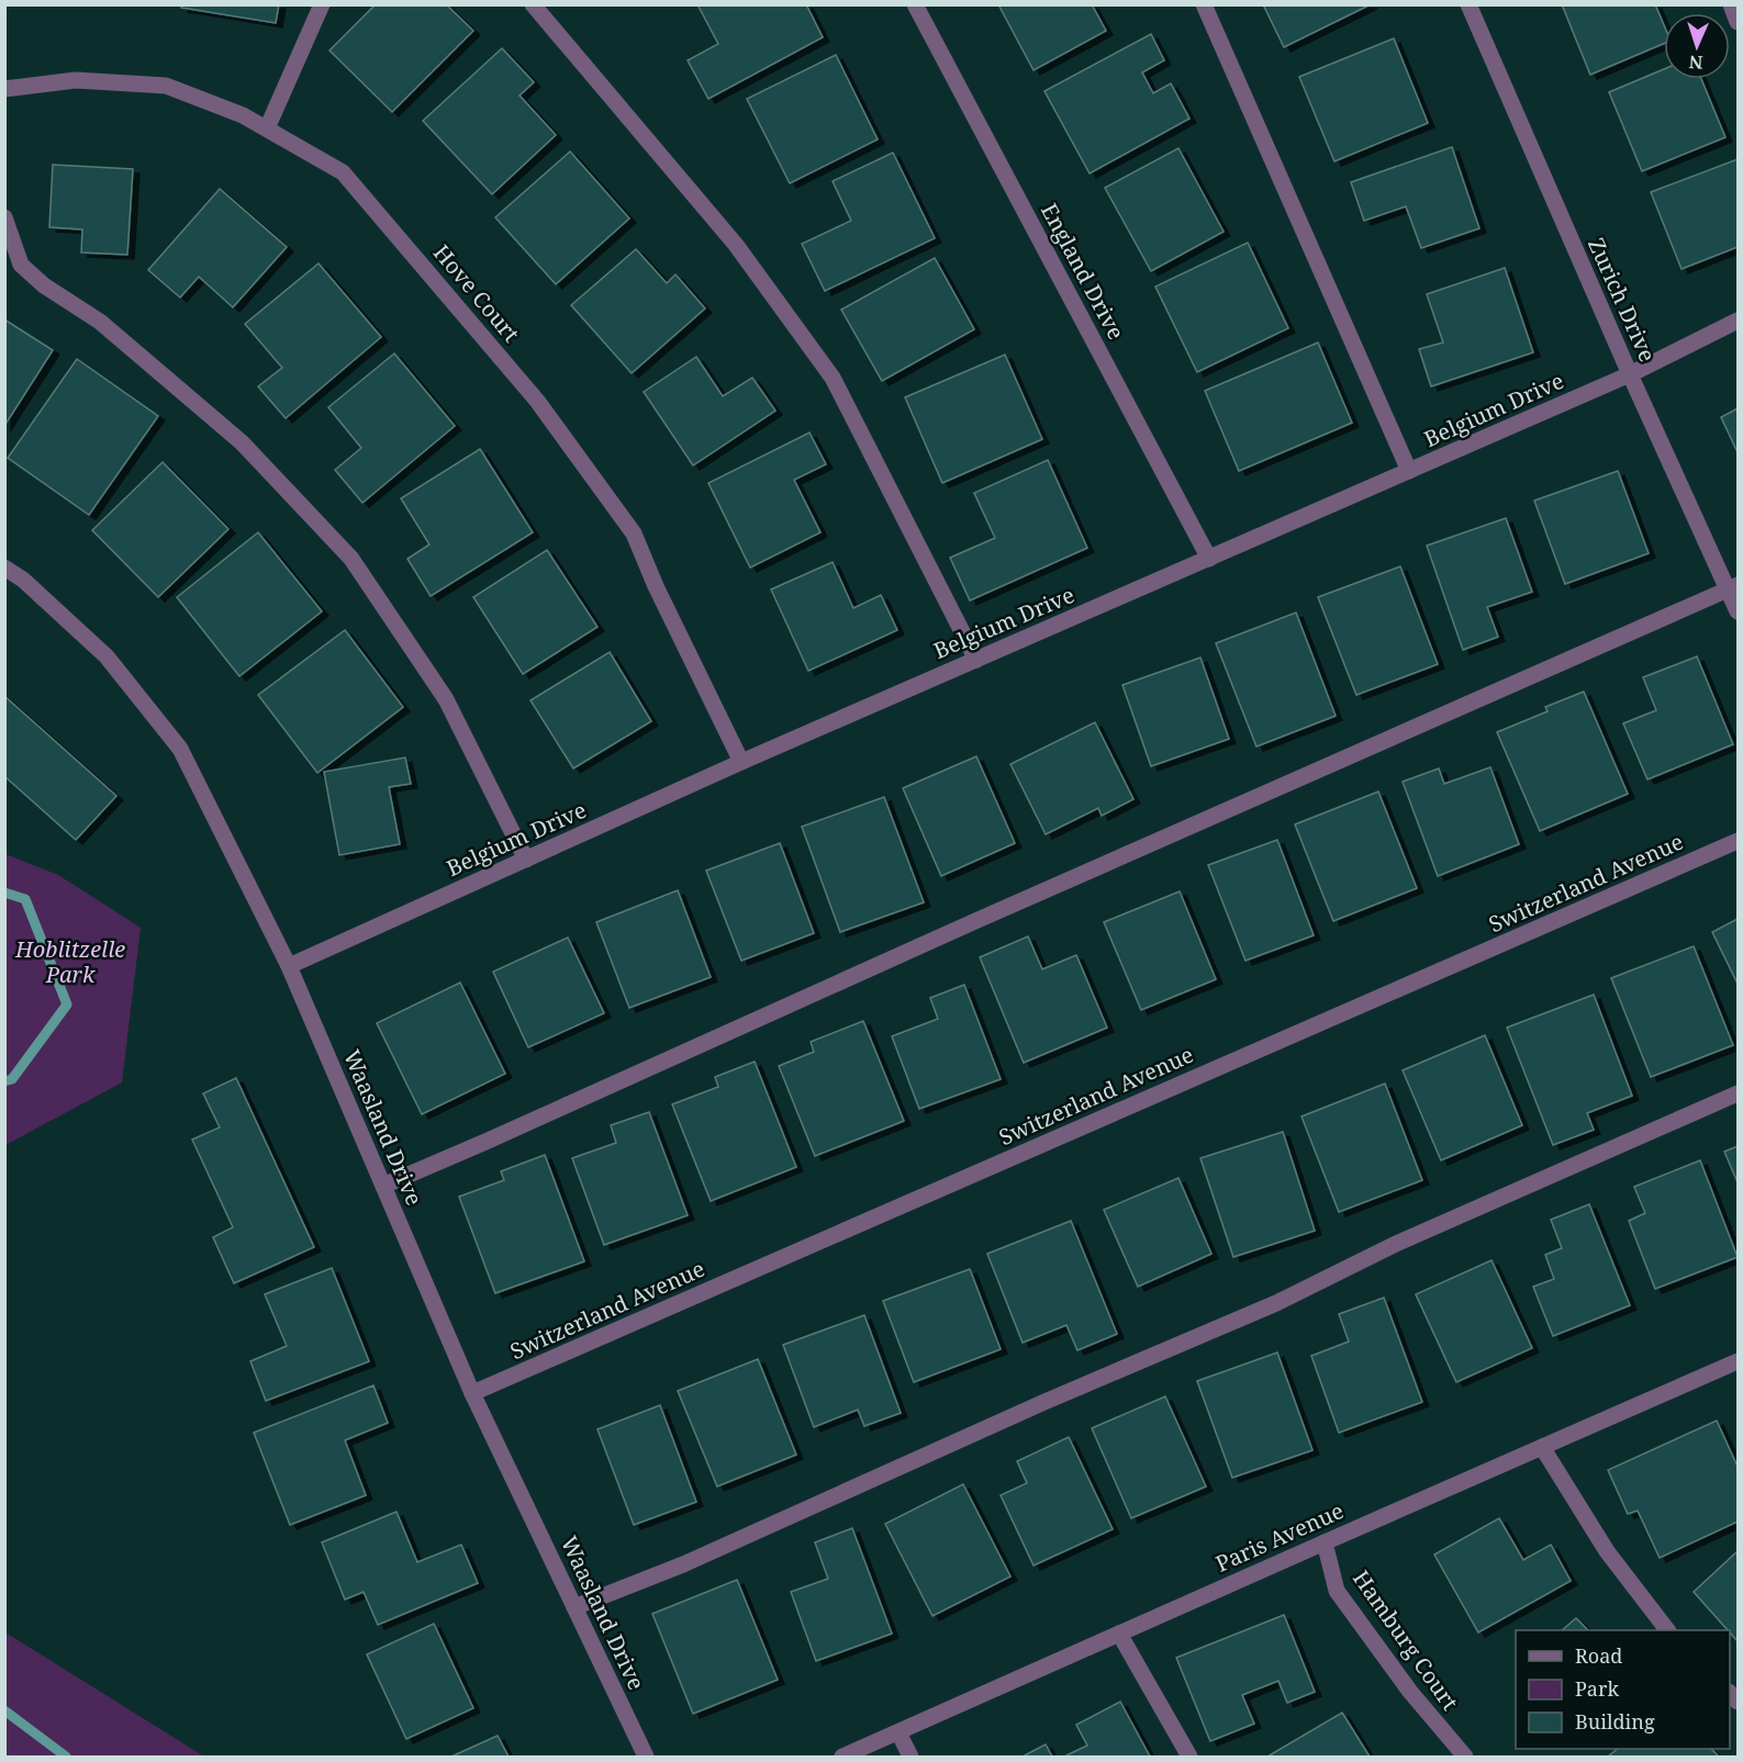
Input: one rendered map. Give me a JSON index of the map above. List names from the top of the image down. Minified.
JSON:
{"streets":{"street":["England Drive","Hove Court","Zurich Drive","Belgium Drive","Switzerland Avenue","Waasland Drive","Paris Avenue","Hamburg Court"]},"crossings":[["England Drive","Belgium Drive"],["Hove Court","Belgium Drive"],["Zurich Drive","Belgium Drive"],["Belgium Drive","Waasland Drive"],["Switzerland Avenue","Waasland Drive"],["Paris Avenue","Hamburg Court"]],"parks":["Hoblitzelle Park"],"legend":["Road","Park","Building"],"north":"bottom"}
